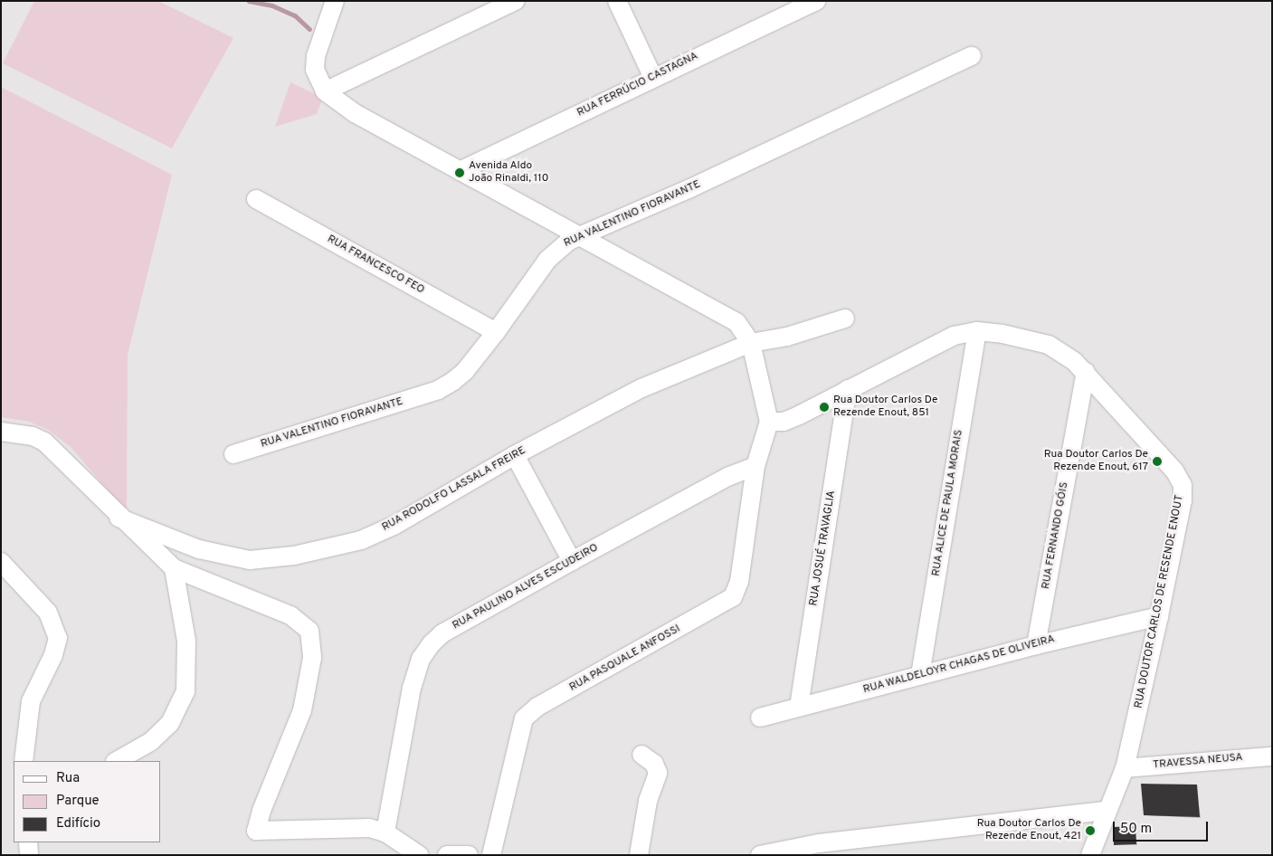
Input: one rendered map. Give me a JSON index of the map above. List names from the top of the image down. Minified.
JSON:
{"streets":{"street":["RUA FERRÚCIO CASTAGNA","RUA VALENTINO FIORAVANTE","RUA FRANCESCO FEO","RUA RODOLFO LASSALA FREIRE","RUA ALICE DE PAULA MORAIS","RUA FERNANDO GÓIS","RUA JOSUÉ TRAVAGLIA","RUA PAULINO ALVES ESCUDEIRO","RUA DOUTOR CARLOS DE RESENDE ENOUT","RUA PASQUALE ANFOSSI","RUA WALDELOYR CHAGAS DE OLIVEIRA","TRAVESSA NEUSA"]},"crossings":[["RUA VALENTINO FIORAVANTE","RUA FRANCESCO FEO"],["RUA ALICE DE PAULA MORAIS","RUA DOUTOR CARLOS DE RESENDE ENOUT"],["RUA ALICE DE PAULA MORAIS","RUA WALDELOYR CHAGAS DE OLIVEIRA"],["RUA FERNANDO GÓIS","RUA DOUTOR CARLOS DE RESENDE ENOUT"],["RUA FERNANDO GÓIS","RUA WALDELOYR CHAGAS DE OLIVEIRA"],["RUA JOSUÉ TRAVAGLIA","RUA DOUTOR CARLOS DE RESENDE ENOUT"],["RUA JOSUÉ TRAVAGLIA","RUA WALDELOYR CHAGAS DE OLIVEIRA"],["RUA PAULINO ALVES ESCUDEIRO","RUA PASQUALE ANFOSSI"],["RUA DOUTOR CARLOS DE RESENDE ENOUT","RUA WALDELOYR CHAGAS DE OLIVEIRA"],["RUA DOUTOR CARLOS DE RESENDE ENOUT","TRAVESSA NEUSA"]],"places":["Avenida Aldo João Rinaldi, 110","Rua Doutor Carlos De Rezende Enout, 851","Rua Doutor Carlos De Rezende Enout, 617","Rua Doutor Carlos De Rezende Enout, 421"],"legend":["Rua","Parque","Edifício"],"scale_bar":"50 m"}
